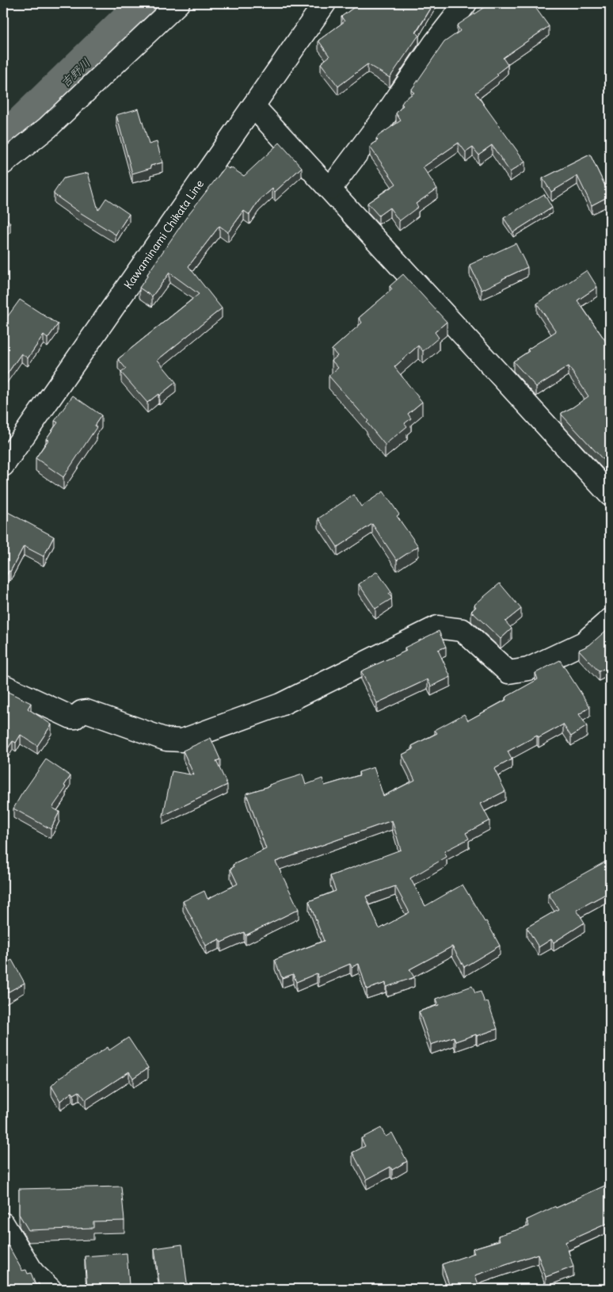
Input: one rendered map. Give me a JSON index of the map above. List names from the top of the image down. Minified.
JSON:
{"streets":{"street":["Kawaminami Chikata Line"]},"water":["吉野川"]}
